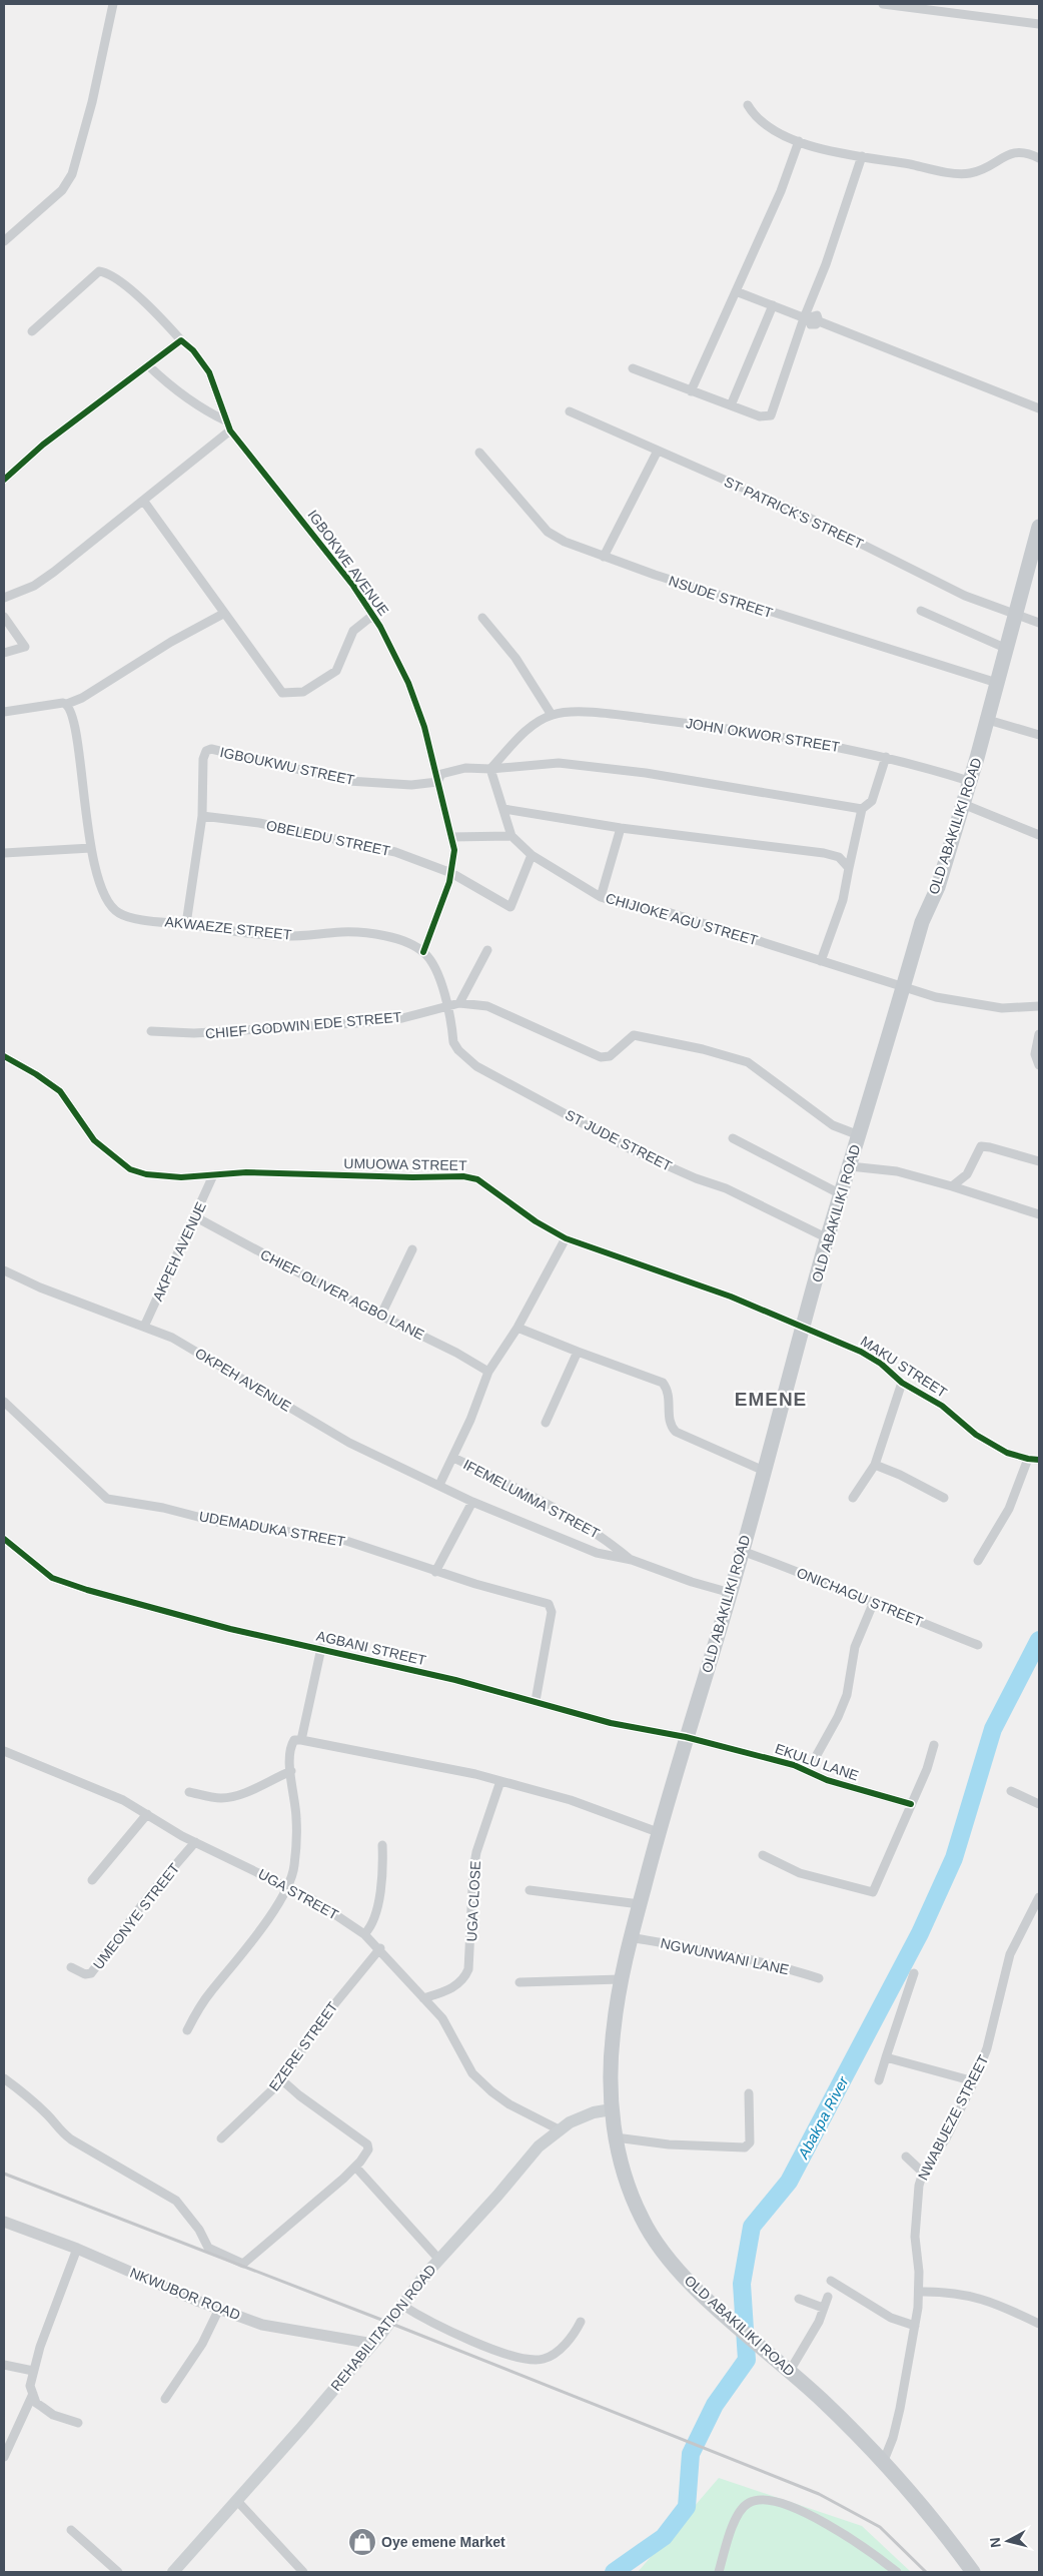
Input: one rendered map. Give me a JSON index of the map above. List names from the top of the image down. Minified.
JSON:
{"streets":{"main road":["OLD ABAKILIKI ROAD","REHABILITATION ROAD"],"street":["ST PATRICK'S STREET","IGBOKWE AVENUE","NSUDE STREET","JOHN OKWOR STREET","IGBOUKWU STREET","OBELEDU STREET","CHIJIOKE AGU STREET","AKWAEZE STREET","CHIEF GODWIN EDE STREET","ST JUDE STREET","UMUOWA STREET","AKPEH AVENUE","CHIEF OLIVER AGBO LANE","MAKU STREET","OKPEH AVENUE","IFEMELUMMA STREET","UDEMADUKA STREET","ONICHAGU STREET","AGBANI STREET","EKULU LANE","UGA STREET","UGA CLOSE","UMEONYE STREET","NGWUNWANI LANE","EZERE STREET","NWABUEZE STREET","NKWUBOR ROAD"]},"crossings":[["ST PATRICK'S STREET","OLD ABAKILIKI ROAD"],["IGBOKWE AVENUE","IGBOUKWU STREET"],["IGBOKWE AVENUE","OBELEDU STREET"],["IGBOKWE AVENUE","AKWAEZE STREET"],["NSUDE STREET","OLD ABAKILIKI ROAD"],["JOHN OKWOR STREET","IGBOUKWU STREET"],["JOHN OKWOR STREET","OLD ABAKILIKI ROAD"],["JOHN OKWOR STREET","CHIJIOKE AGU STREET"],["IGBOUKWU STREET","OBELEDU STREET"],["IGBOUKWU STREET","CHIJIOKE AGU STREET"],["OLD ABAKILIKI ROAD","CHIJIOKE AGU STREET"],["OLD ABAKILIKI ROAD","CHIEF GODWIN EDE STREET"],["OLD ABAKILIKI ROAD","ST JUDE STREET"],["OLD ABAKILIKI ROAD","UMUOWA STREET"],["OLD ABAKILIKI ROAD","MAKU STREET"],["OLD ABAKILIKI ROAD","ONICHAGU STREET"],["OLD ABAKILIKI ROAD","AGBANI STREET"],["OLD ABAKILIKI ROAD","EKULU LANE"],["OLD ABAKILIKI ROAD","NGWUNWANI LANE"],["OLD ABAKILIKI ROAD","NWABUEZE STREET"],["OLD ABAKILIKI ROAD","REHABILITATION ROAD"],["OBELEDU STREET","CHIJIOKE AGU STREET"],["CHIEF GODWIN EDE STREET","ST JUDE STREET"],["UMUOWA STREET","AKPEH AVENUE"],["UMUOWA STREET","MAKU STREET"],["AKPEH AVENUE","CHIEF OLIVER AGBO LANE"],["AKPEH AVENUE","OKPEH AVENUE"],["UDEMADUKA STREET","AGBANI STREET"],["ONICHAGU STREET","EKULU LANE"],["AGBANI STREET","EKULU LANE"],["UGA STREET","UGA CLOSE"],["UGA STREET","UMEONYE STREET"],["UGA STREET","EZERE STREET"],["UGA STREET","REHABILITATION ROAD"],["NKWUBOR ROAD","REHABILITATION ROAD"]],"districts":["EMENE"],"water":["Abakpa River"],"places":{"shop":["Oye emene Market"]},"north":"left"}
